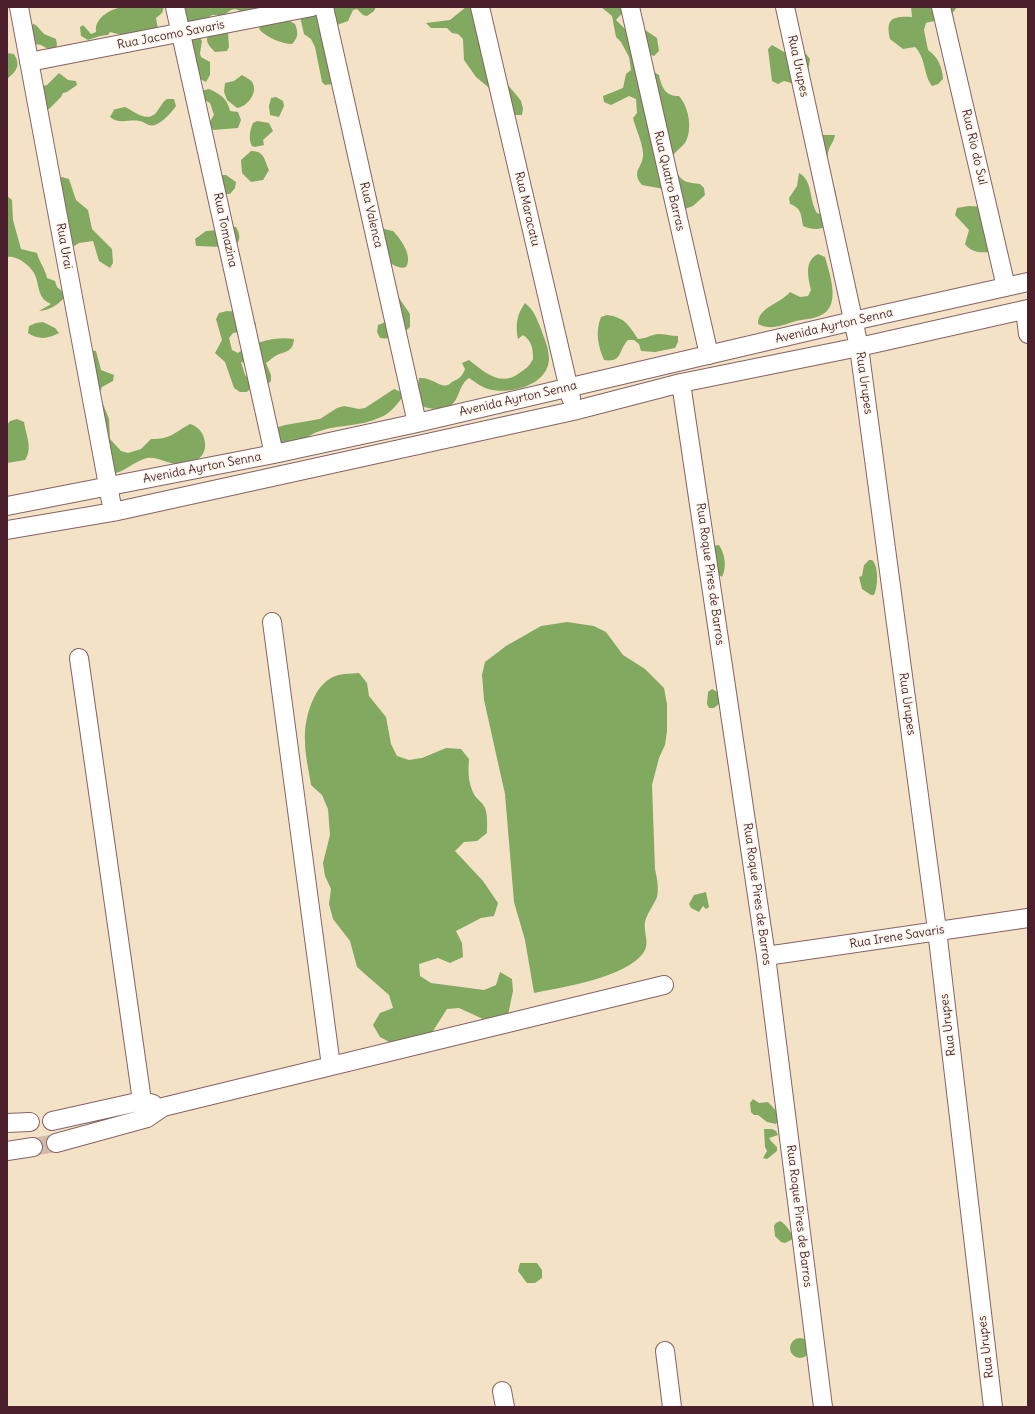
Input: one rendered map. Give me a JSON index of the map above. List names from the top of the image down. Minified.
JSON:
{"streets":{"street":["Rua Jacomo Savaris","Rua Urupes","Rua Rio do Sul","Rua Quatro Barras","Rua Maracatu","Rua Valenca","Rua Tomazina","Rua Urai","Avenida Ayrton Senna","Rua Roque Pires de Barros","Rua Irene Savaris"]},"crossings":[["Rua Jacomo Savaris","Rua Tomazina"],["Rua Jacomo Savaris","Rua Urai"],["Rua Urupes","Avenida Ayrton Senna"],["Rua Urupes","Rua Irene Savaris"],["Rua Rio do Sul","Avenida Ayrton Senna"],["Rua Quatro Barras","Avenida Ayrton Senna"],["Rua Maracatu","Avenida Ayrton Senna"],["Rua Valenca","Avenida Ayrton Senna"],["Rua Tomazina","Avenida Ayrton Senna"],["Rua Urai","Avenida Ayrton Senna"],["Avenida Ayrton Senna","Rua Roque Pires de Barros"],["Rua Roque Pires de Barros","Rua Irene Savaris"]]}
